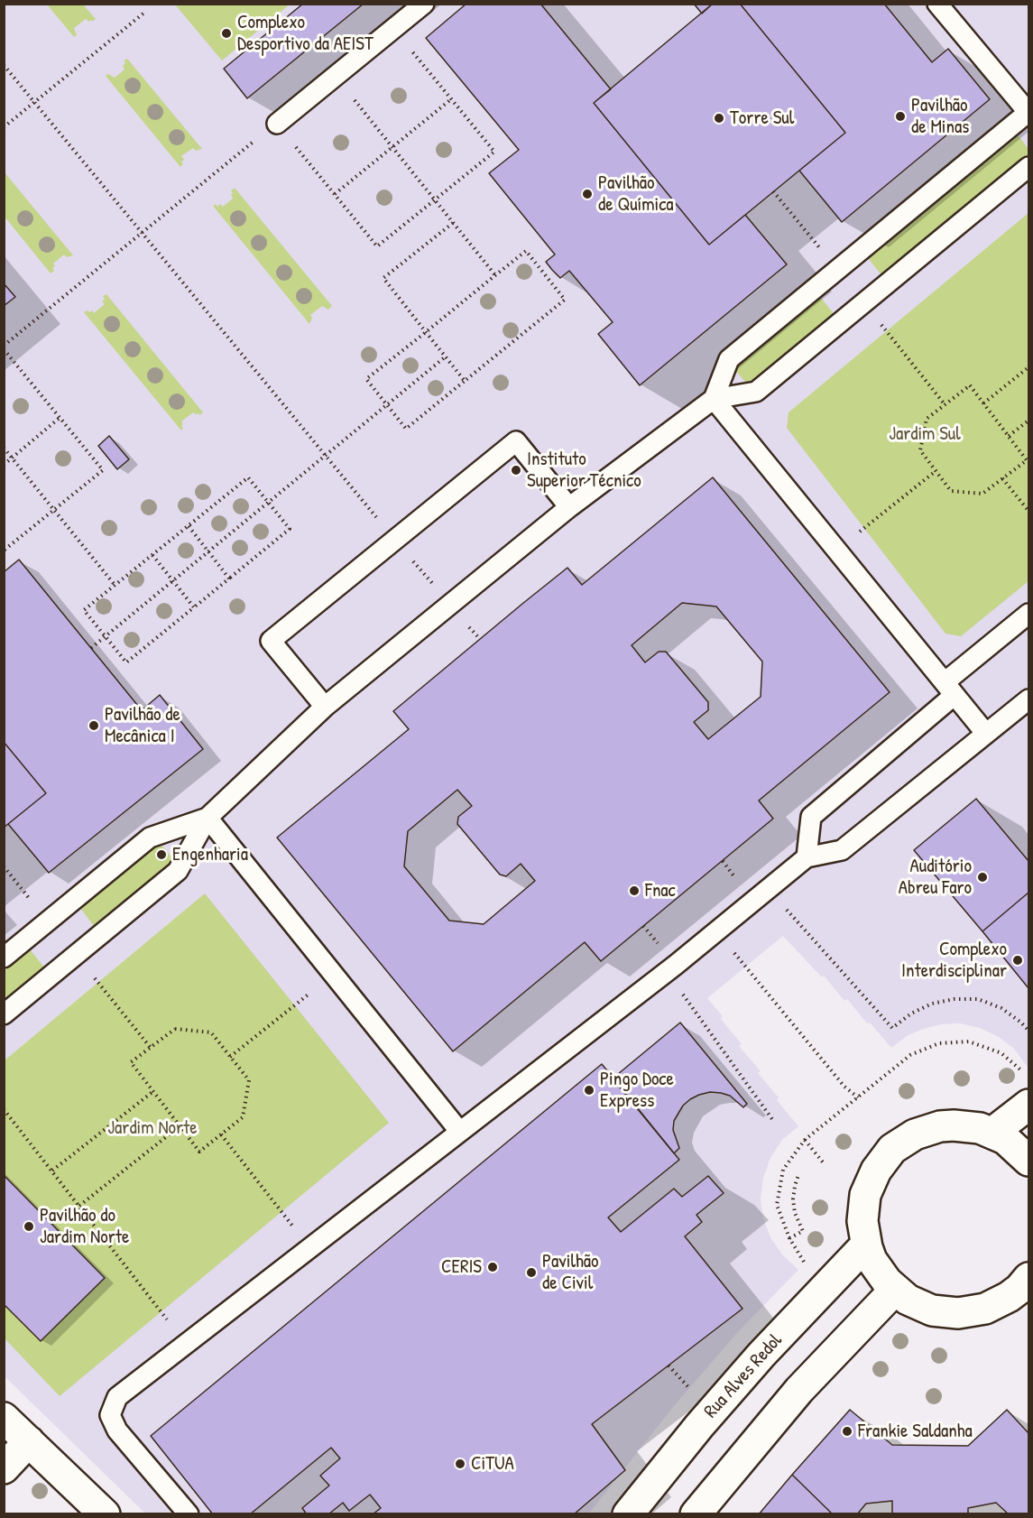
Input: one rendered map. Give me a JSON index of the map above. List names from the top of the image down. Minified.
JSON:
{"streets":{"street":["Rua Alves Redol"]},"parks":["Jardim Sul","Jardim Norte"],"places":["Complexo Desportivo da AEIST","Pavilhão de Minas","Torre Sul","Pavilhão de Química","Instituto Superior Técnico","Pavilhão de Mecânica I","Engenharia","Auditório Abreu Faro","Fnac","Complexo Interdisciplinar","Pingo Doce Express","Pavilhão do Jardim Norte","CERIS","Pavilhão de Civil","Frankie Saldanha","CiTUA"]}
